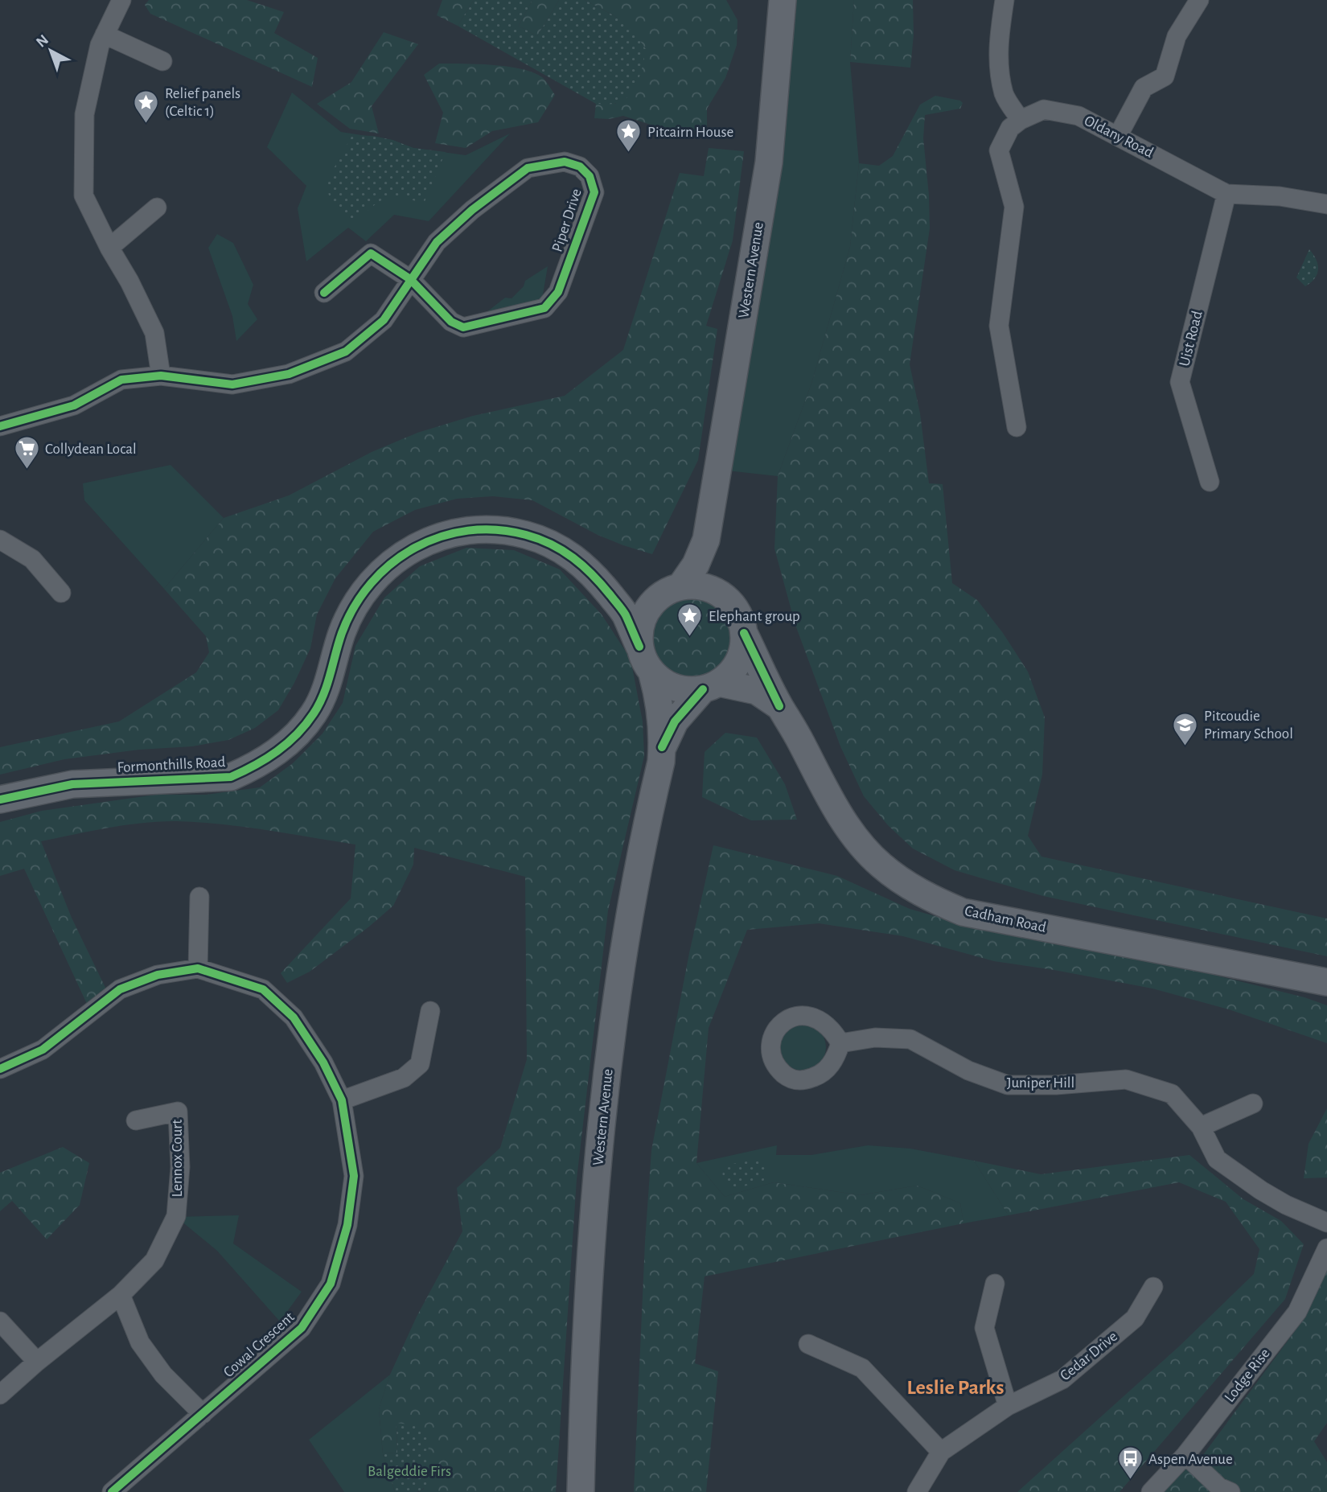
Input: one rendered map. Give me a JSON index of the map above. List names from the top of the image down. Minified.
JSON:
{"streets":{"main road":["Western Avenue","Formonthills Road","Cadham Road"],"street":["Oldany Road","Piper Drive","Uist Road","Juniper Hill","Lennox Court","Cowal Crescent","Cedar Drive","Lodge Rise"]},"crossings":[["Oldany Road","Uist Road"],["Western Avenue","Formonthills Road"],["Western Avenue","Cadham Road"],["Formonthills Road","Cadham Road"]],"districts":["Leslie Parks"],"parks":["Balgeddie Firs"],"places":{"place":["Relief panels (Celtic 1)","Pitcairn House","Elephant group"],"supermarket":["Collydean Local"],"school or university":["Pitcoudie Primary School"],"bus stop":["Aspen Avenue"]},"north":"top left"}
